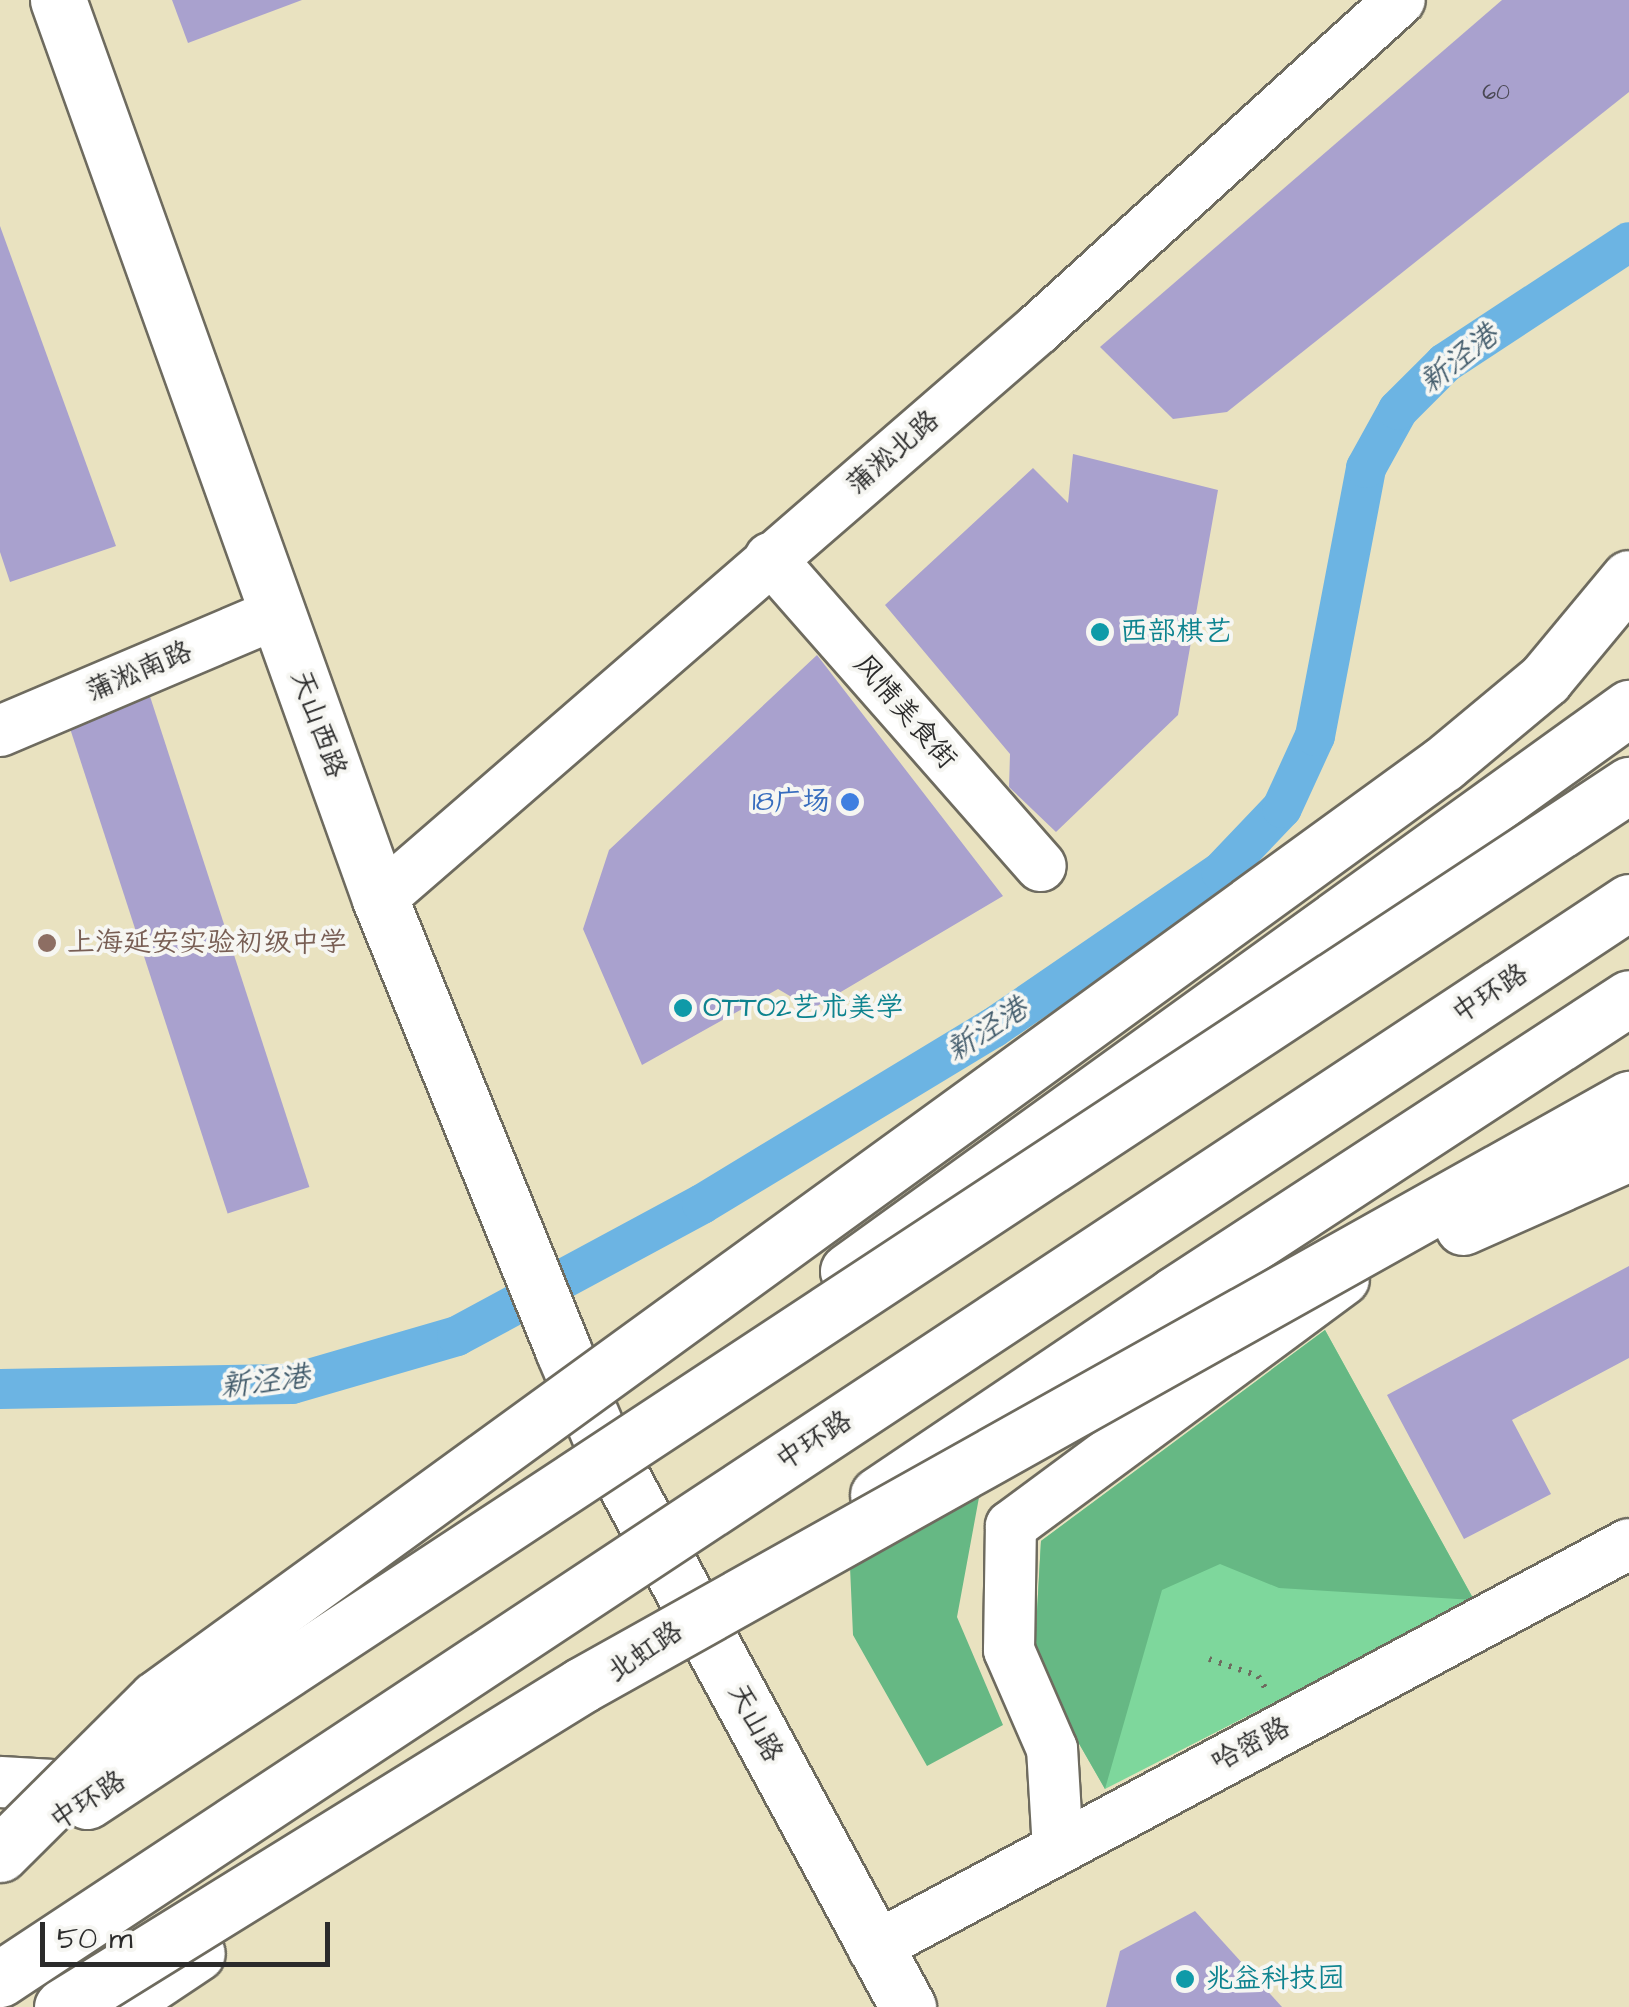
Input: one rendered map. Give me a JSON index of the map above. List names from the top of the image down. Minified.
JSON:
{"streets":{"main road":["天山西路","中环路","北虹路","天山路"],"street":["蒲淞北路","蒲淞南路","风情美食街","哈密路"]},"crossings":[["蒲淞北路","风情美食街"],["蒲淞北路","天山西路"],["蒲淞南路","天山西路"],["天山西路","天山路"],["北虹路","天山路"],["天山路","哈密路"]],"water":["新泾港"],"places":["西部棋艺","18广场","上海延安实验初级中学","OTTO2艺术美学","兆益科技园"],"house_numbers":["60"],"scale_bar":"50 m"}
